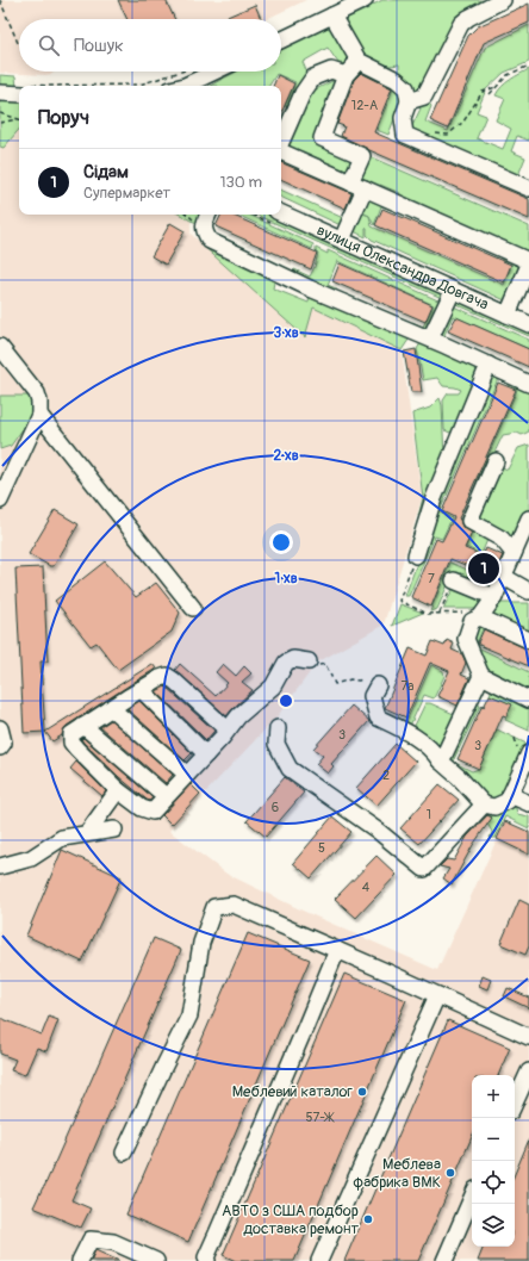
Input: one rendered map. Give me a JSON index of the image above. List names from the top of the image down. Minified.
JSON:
{"streets":{"street":["вулиця Олександра Довгача"]},"places":["Меблевий каталог","Меблева фабрика ВМК","АВТО з США подбор доставка ремонт"],"house_numbers":["12-А","7","7а","3","3","2","6","1","5","4","57-Ж"],"page":{"search":"Пошук","heading":"Поруч","list":[{"mark":"1","name":"Сідам","note":"Супермаркет","value":"130 m"}],"pins":"1","map_buttons":["+","−"]},"rings":["3 хв","2 хв","1 хв"]}
